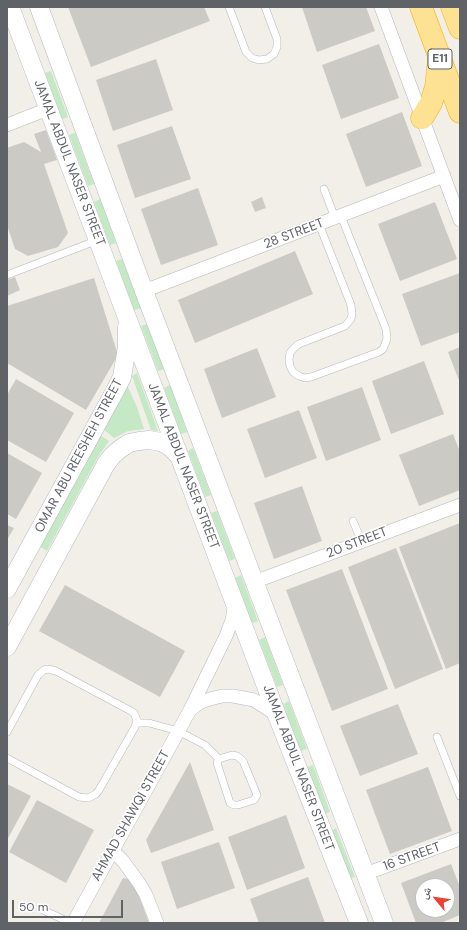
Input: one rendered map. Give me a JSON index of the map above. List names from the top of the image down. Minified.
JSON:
{"streets":{"highway":["E11"],"street":["JAMAL ABDUL NASER STREET","28 STREET","OMAR ABU REESHEH STREET","20 STREET","AHMAD SHAWQI STREET","16 STREET"]},"crossings":[["JAMAL ABDUL NASER STREET","28 STREET"],["JAMAL ABDUL NASER STREET","OMAR ABU REESHEH STREET"],["JAMAL ABDUL NASER STREET","20 STREET"],["JAMAL ABDUL NASER STREET","AHMAD SHAWQI STREET"],["JAMAL ABDUL NASER STREET","16 STREET"]],"scale_bar":"50 m","north":"top left"}
